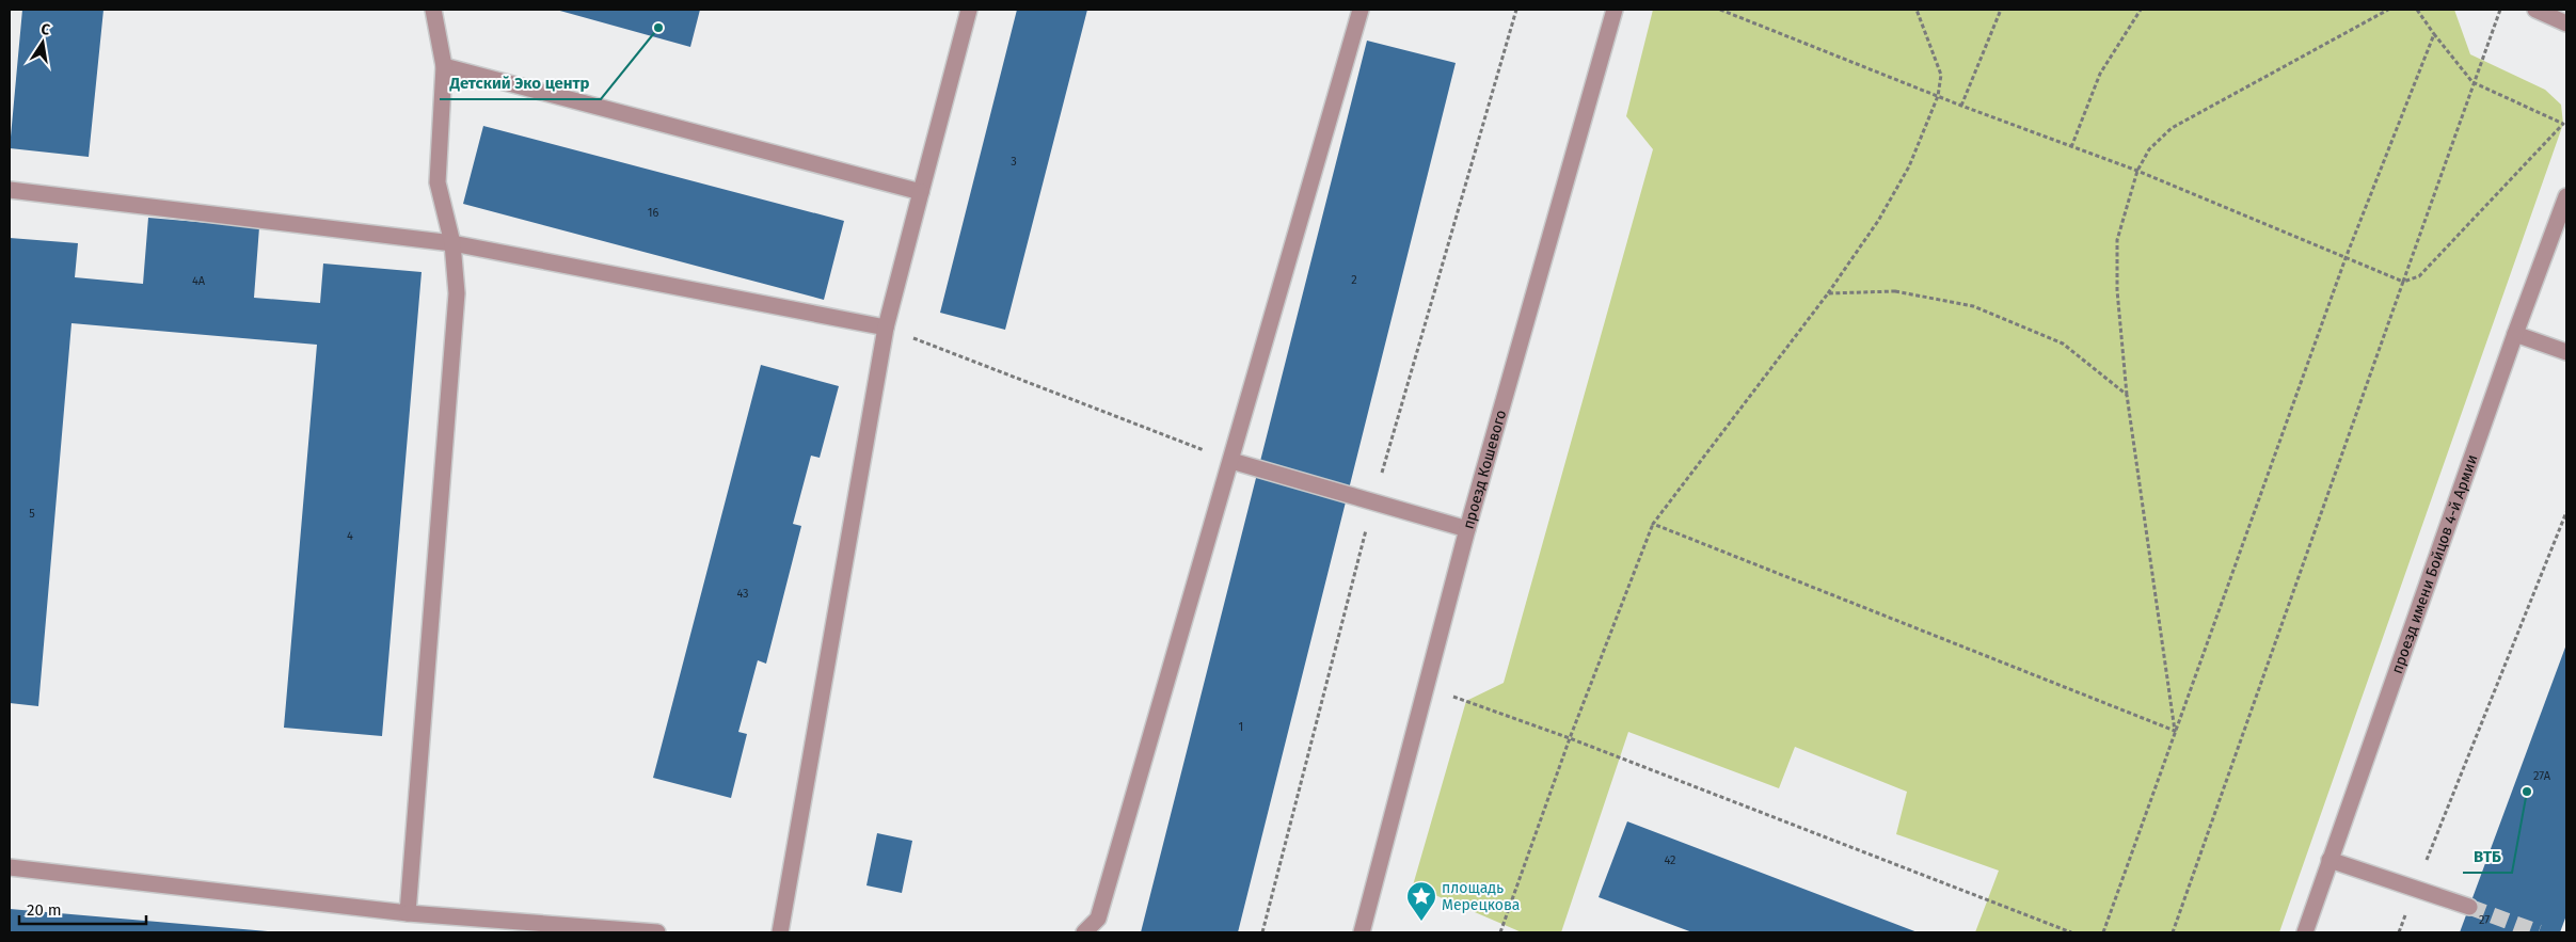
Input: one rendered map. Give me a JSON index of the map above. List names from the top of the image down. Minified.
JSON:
{"streets":{"street":["проезд Кошевого","проезд имени Бойцов 4-й Армии"]},"places":{"other":["Детский Эко центр","ВТБ"],"place":["площадь Мерецкова"]},"house_numbers":["3","16","2","4А","5","4","43","1","27А","42","27"],"scale_bar":"20 m","north":"top"}
